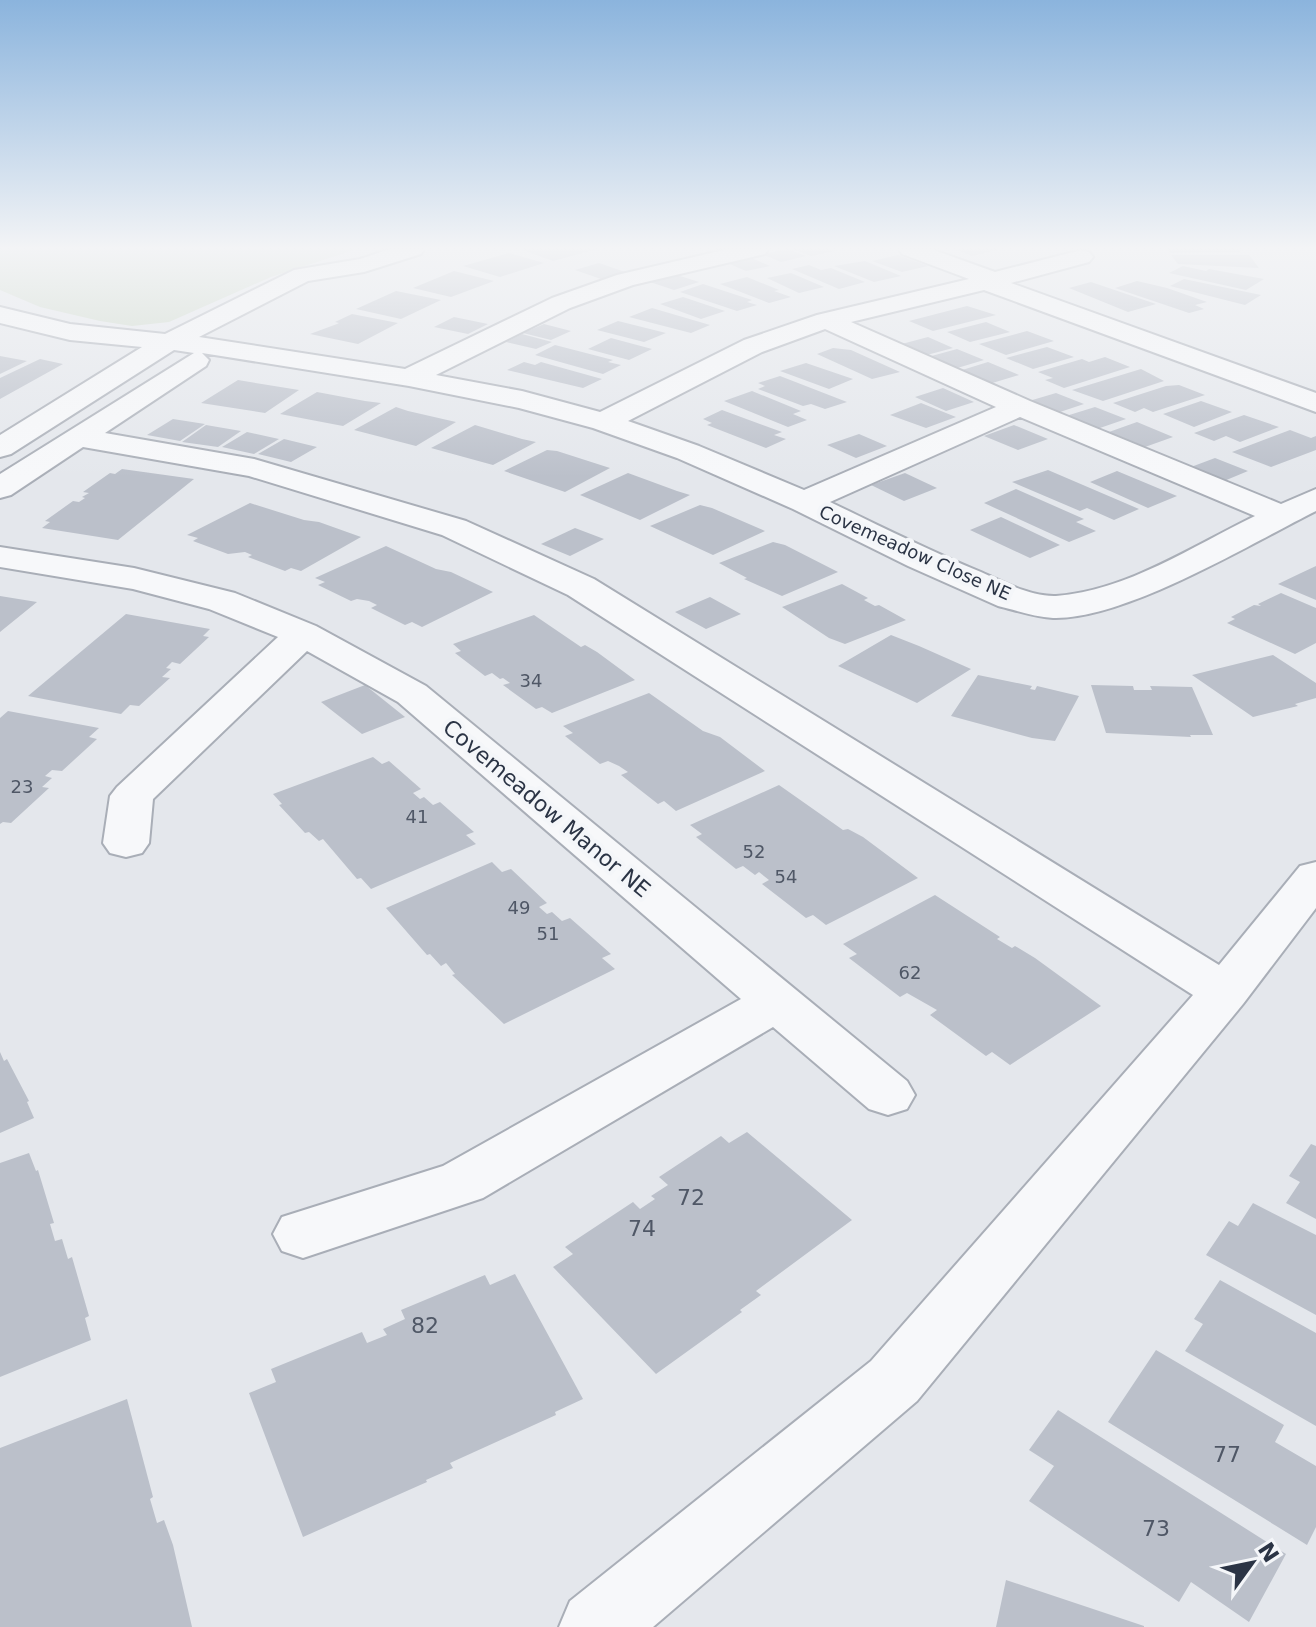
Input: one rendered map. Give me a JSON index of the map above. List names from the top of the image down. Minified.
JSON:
{"streets":{"street":["Covemeadow Close NE","Covemeadow Manor NE"]},"house_numbers":["34","23","41","52","54","49","51","62","72","74","82","77","73"],"north":"top right"}
